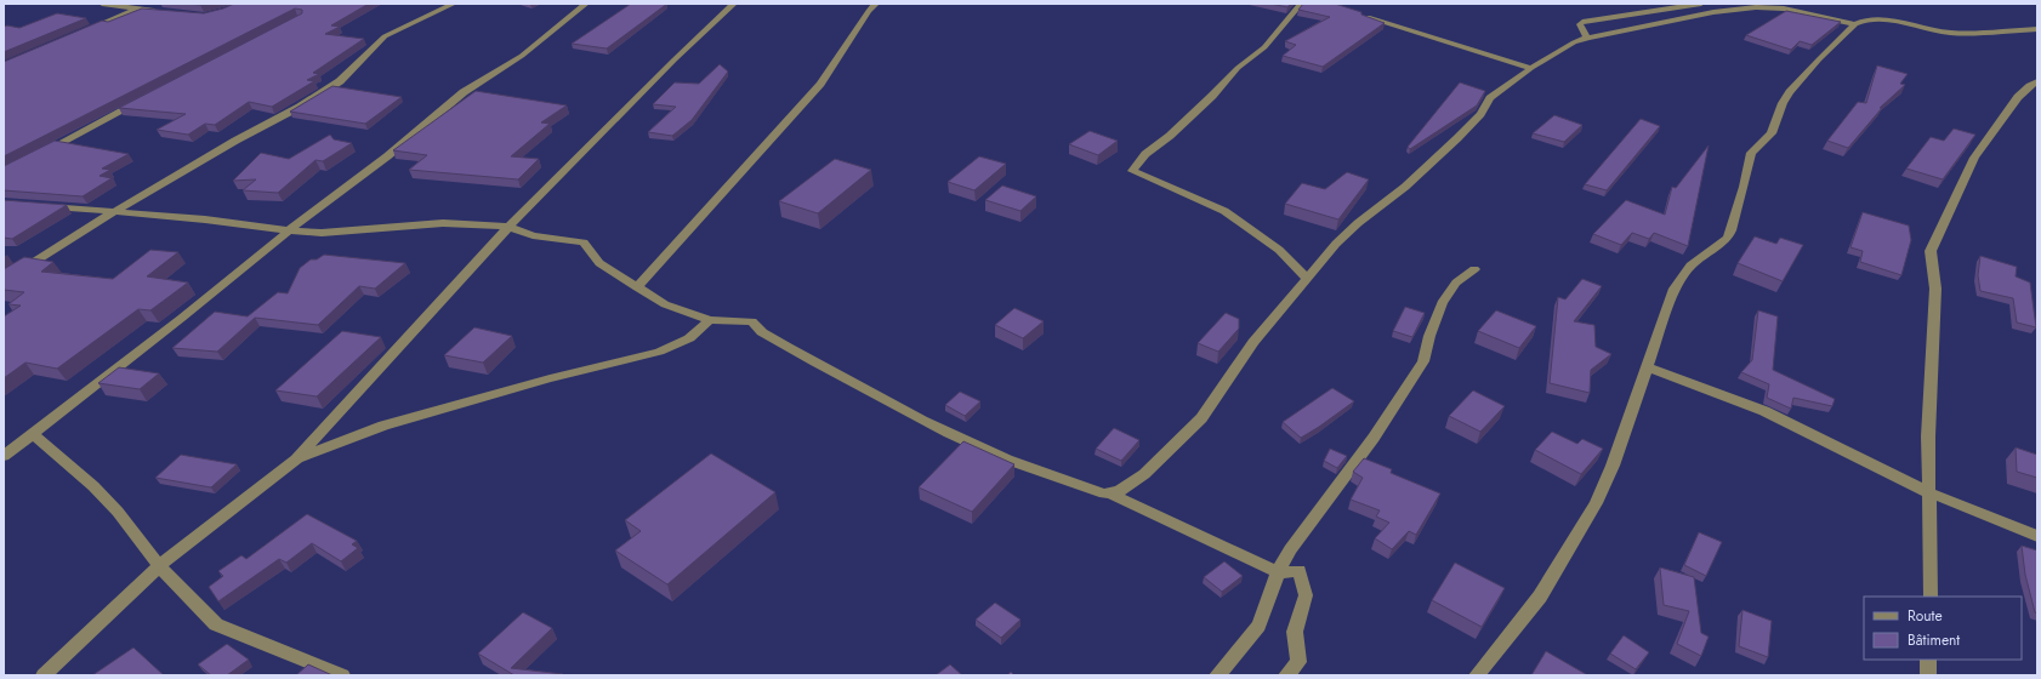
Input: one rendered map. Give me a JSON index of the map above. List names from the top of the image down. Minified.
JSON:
{"legend":["Route","Bâtiment"]}
